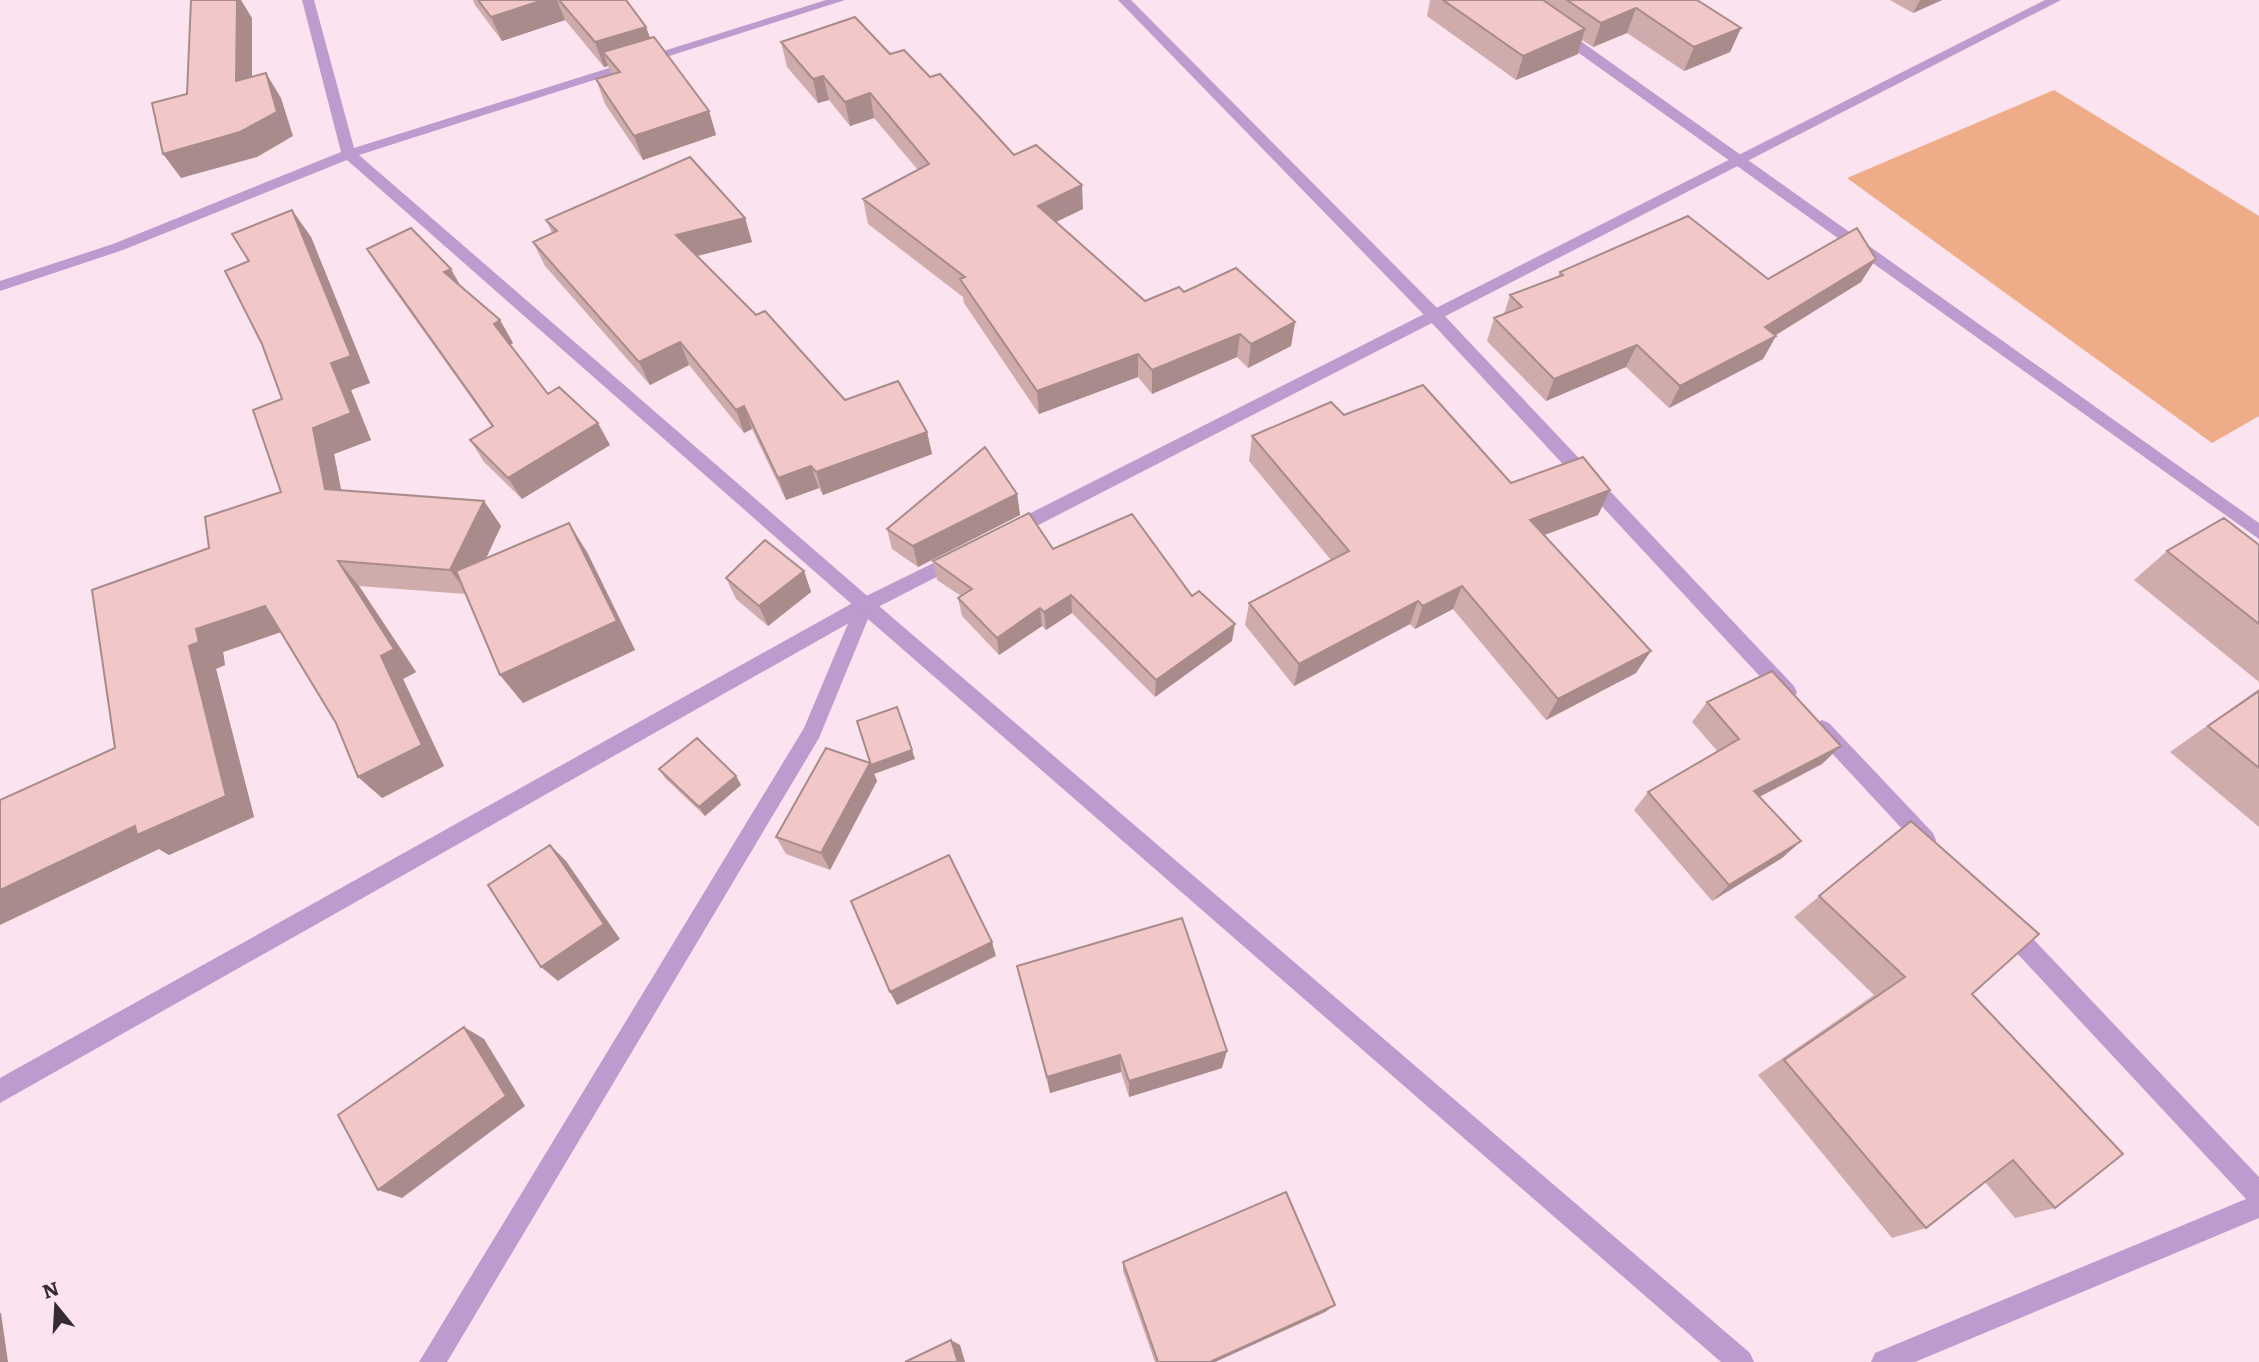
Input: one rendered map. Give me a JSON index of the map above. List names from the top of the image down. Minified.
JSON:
{"north":"top"}
